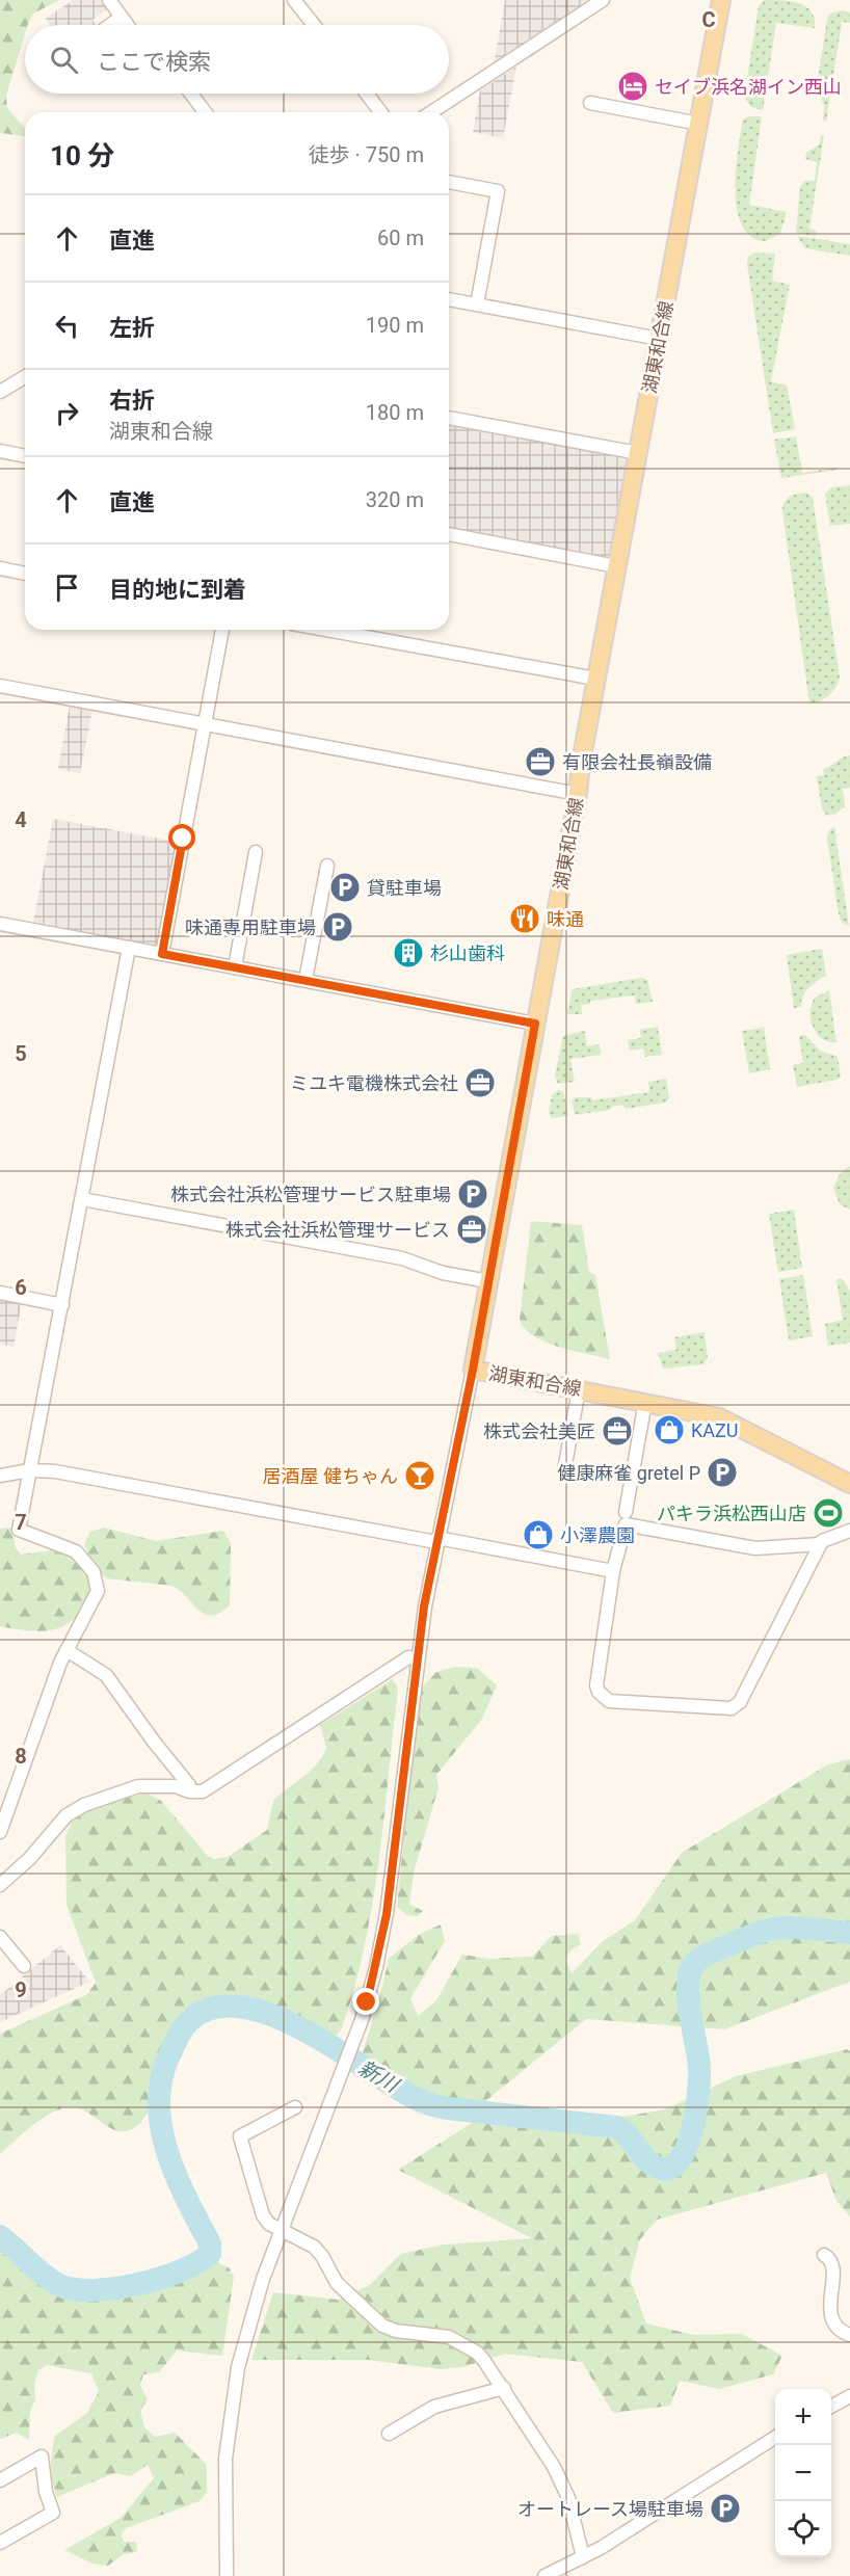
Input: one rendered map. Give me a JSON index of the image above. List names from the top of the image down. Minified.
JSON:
{"streets":{"main road":["湖東和合線"]},"water":["新川"],"places":{"hotel":["セイブ浜名湖イン西山"],"office":["有限会社長嶺設備","ミユキ電機株式会社","株式会社浜松管理サービス","株式会社美匠"],"parking":["貸駐車場","味通専用駐車場","株式会社浜松管理サービス駐車場","健康麻雀 gretel P","オートレース場駐車場"],"restaurant":["味通"],"building":["杉山歯科"],"shop":["KAZU","小澤農園"],"bar":["居酒屋 健ちゃん"],"sports":["パキラ浜松西山店"]},"page":{"search":"ここで検索","heading":["10 分","徒歩 · 750 m"],"list":[["直進","60 m"],["左折","190 m"],["右折","湖東和合線","180 m"],["直進","320 m"],"目的地に到着"],"map_buttons":["+","−"]},"grid":{"columns":["C"],"rows":["4","5","6","7","8","9"]}}
